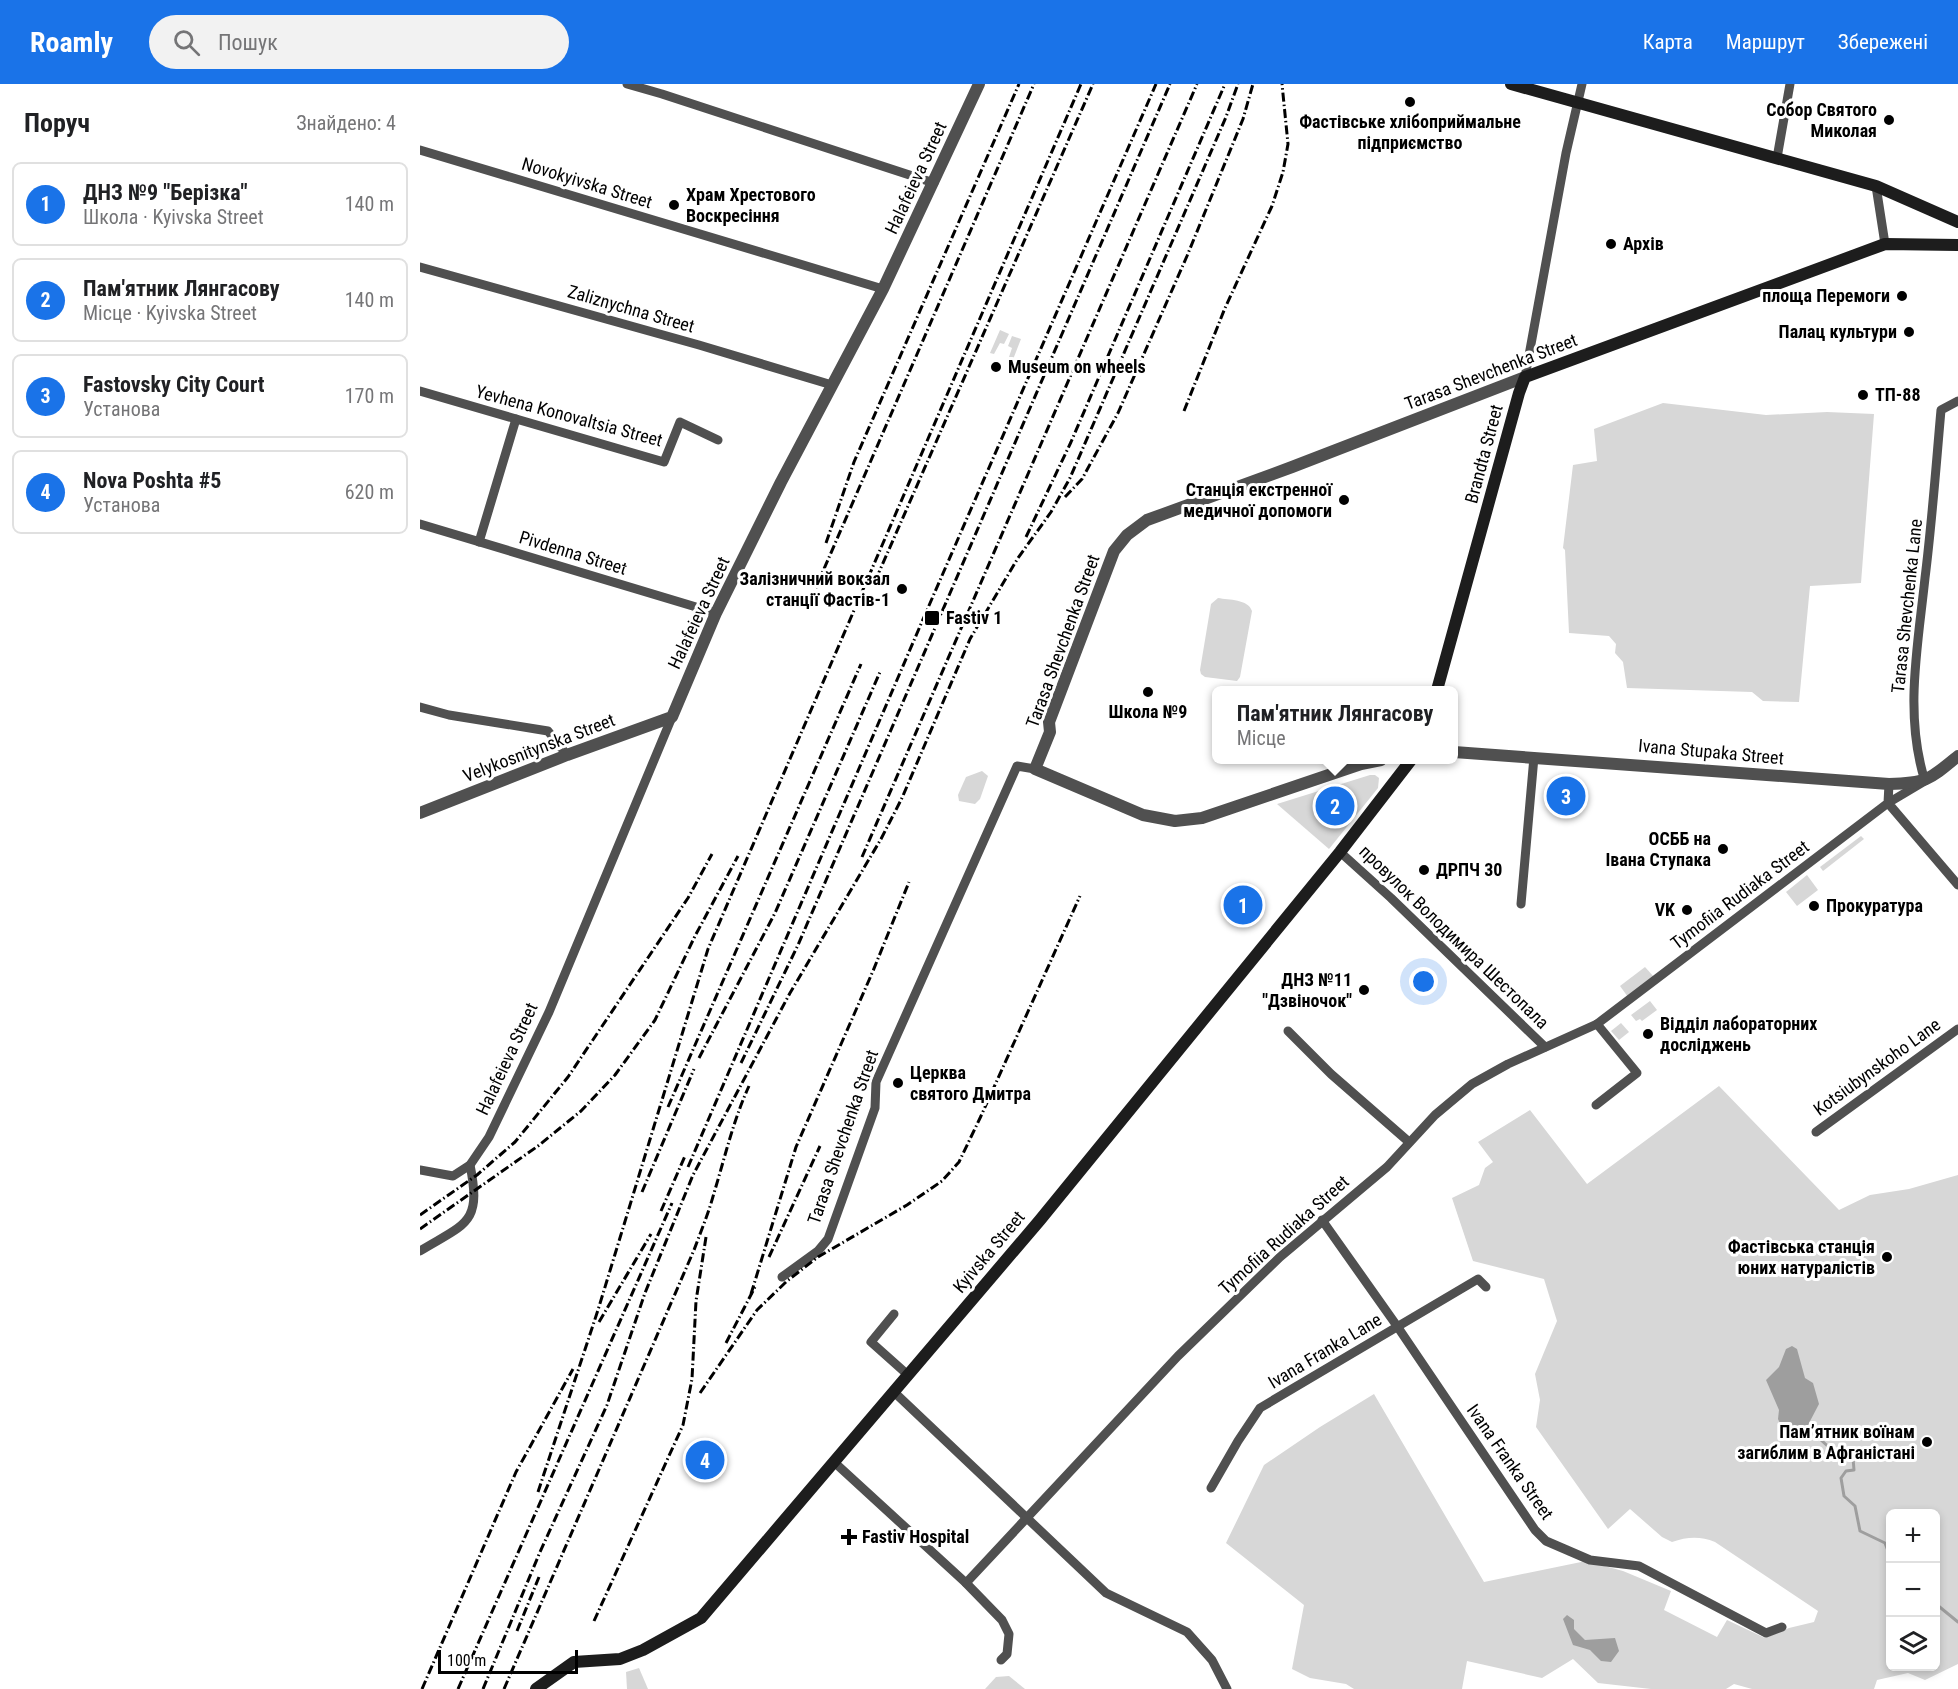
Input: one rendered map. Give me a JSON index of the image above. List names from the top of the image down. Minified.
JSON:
{"streets":{"main road":["Tarasa Shevchenka Street","Brandta Street","Kyivska Street"],"street":["Halafeieva Street","Novokyivska Street","Zaliznychna Street","Yevhena Konovaltsia Street","Pivdenna Street","Tarasa Shevchenka Lane","Velykosnitynska Street","Ivana Stupaka Street","Tymofiia Rudiaka Street","провулок Володимира Шестопала","Kotsiubynskoho Lane","Ivana Franka Lane","Ivana Franka Street"]},"crossings":[["Halafeieva Street","Novokyivska Street"],["Halafeieva Street","Zaliznychna Street"],["Halafeieva Street","Pivdenna Street"],["Halafeieva Street","Velykosnitynska Street"],["Tarasa Shevchenka Street","Brandta Street"],["Tarasa Shevchenka Lane","Ivana Stupaka Street"],["Tymofiia Rudiaka Street","провулок Володимира Шестопала"],["Tymofiia Rudiaka Street","Ivana Franka Street"],["провулок Володимира Шестопала","Kyivska Street"],["Ivana Franka Lane","Ivana Franka Street"]],"places":{"other":["Фастівське хлібоприймальне підприємство","Собор Святого Миколая","Храм Хрестового Воскресіння","Архів","площа Перемоги","Палац культури","Museum on wheels","ТП-88","Станція екстренної медичної допомоги","Залізничний вокзал станції Фастів-1","Школа №9","ОСББ на Івана Ступака","ДРПЧ 30","Прокуратура","VK","ДНЗ №11 \"Дзвіночок\"","Відділ лабораторних досліджень","Церква святого Дмитра","Фастівська станція юних натуралістів","Пам’ятник воїнам загиблим в Афганістані"],"transit":["Fastiv 1"],"health":["Fastiv Hospital"]},"scale_bar":"100 m","page":{"header":"Roamly","search":"Пошук","nav":["Карта","Маршрут","Збережені"],"heading":["Поруч","Знайдено: 4"],"list":[{"mark":"1","name":"ДНЗ №9 \"Берізка\"","note":"Школа · Kyivska Street","value":"140 m"},{"mark":"2","name":"Пам'ятник Лянгасову","note":"Місце · Kyivska Street","value":"140 m"},{"mark":"3","name":"Fastovsky City Court","note":"Установа","value":"170 m"},{"mark":"4","name":"Nova Poshta #5","note":"Установа","value":"620 m"}],"popup":["Пам'ятник Лянгасову","Місце"],"pins":["3","2","1","4"],"map_buttons":["+","−"],"scale":"100 m"}}
